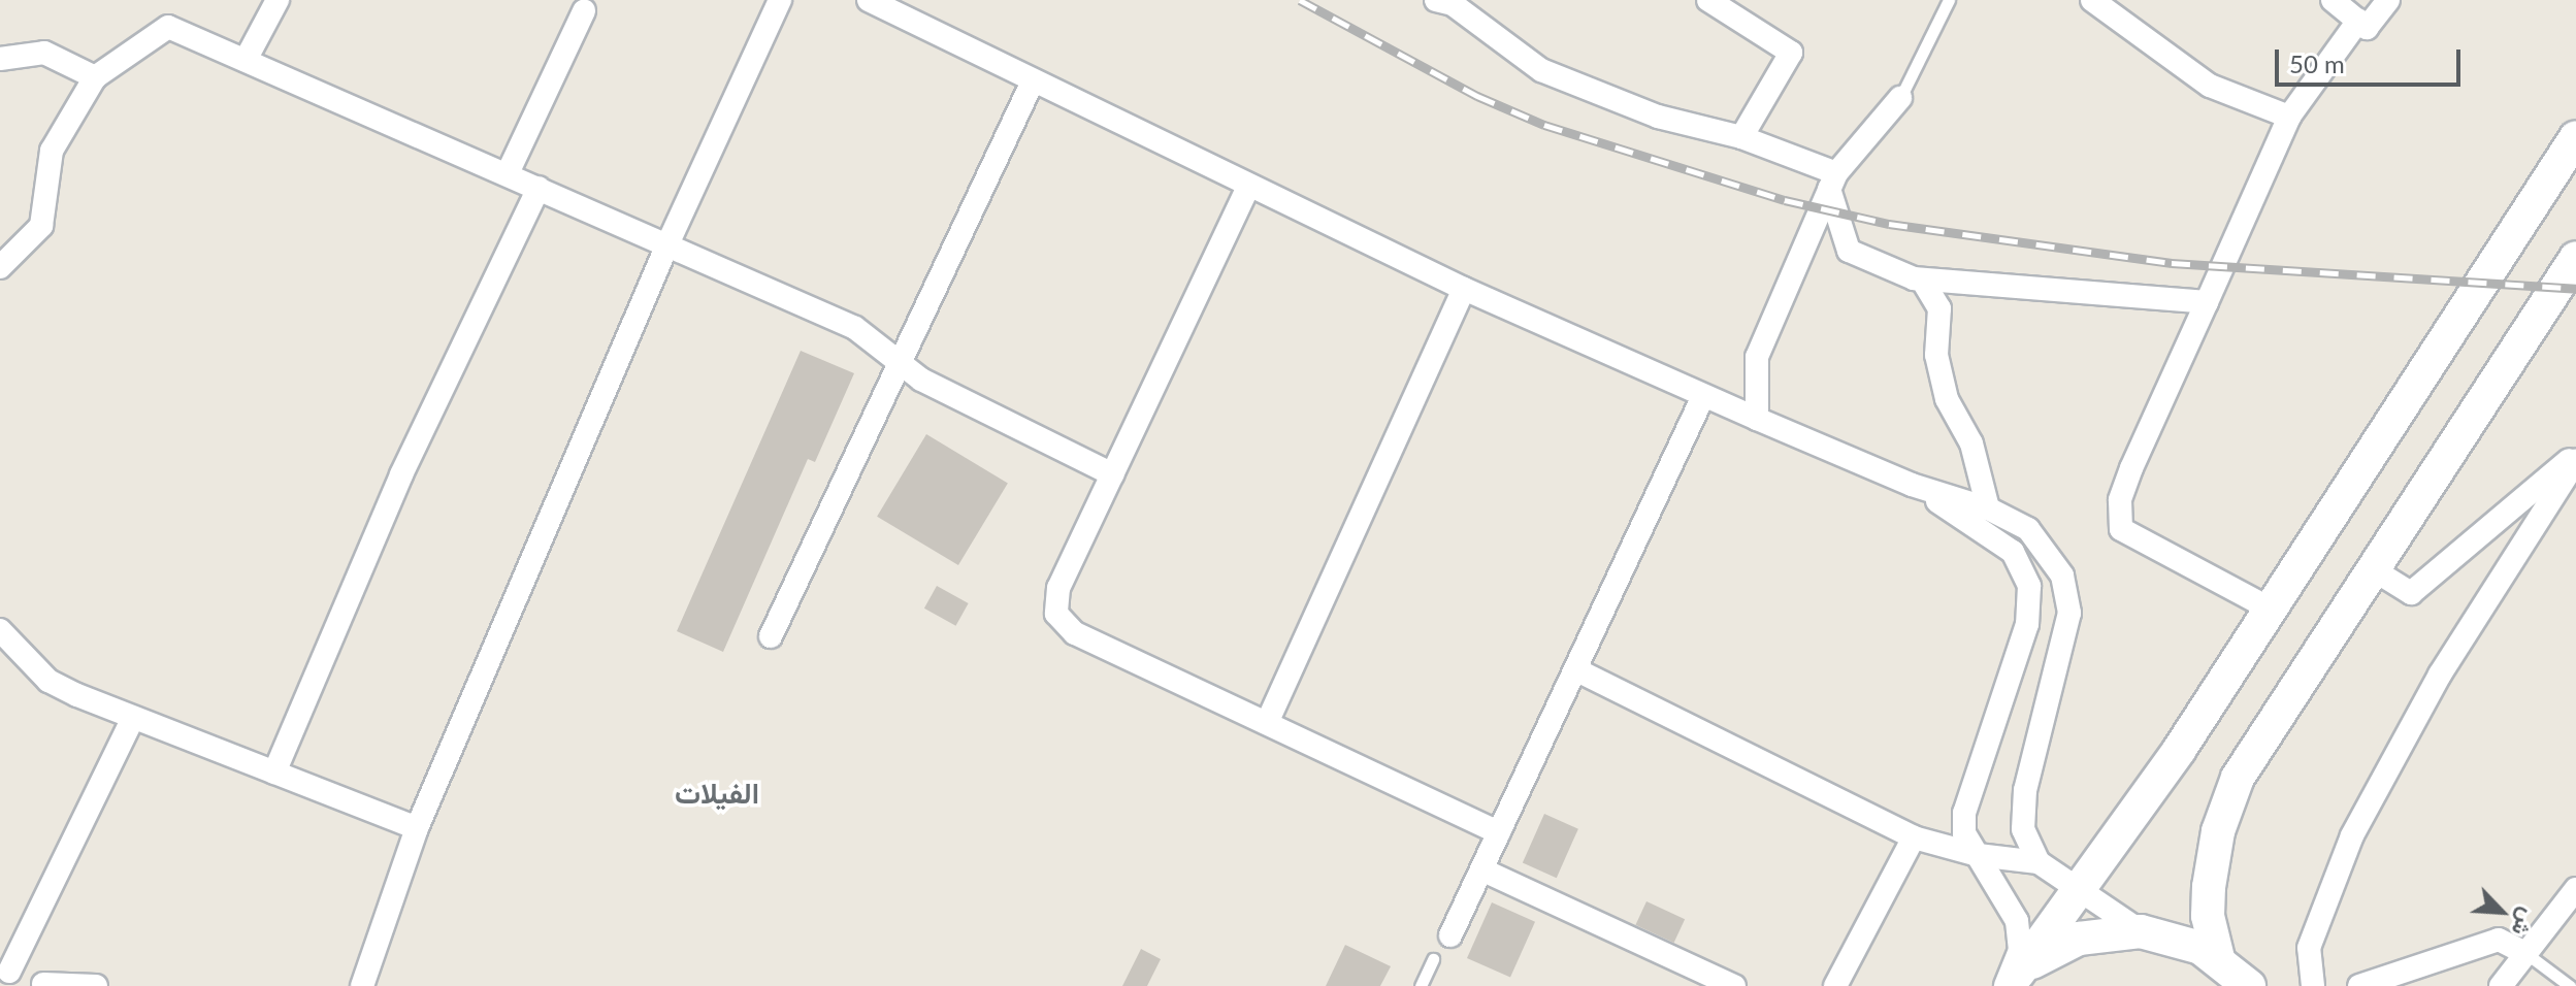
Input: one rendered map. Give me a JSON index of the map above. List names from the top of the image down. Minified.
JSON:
{"districts":["الفيلات"],"scale_bar":"50 m","north":"bottom right"}
